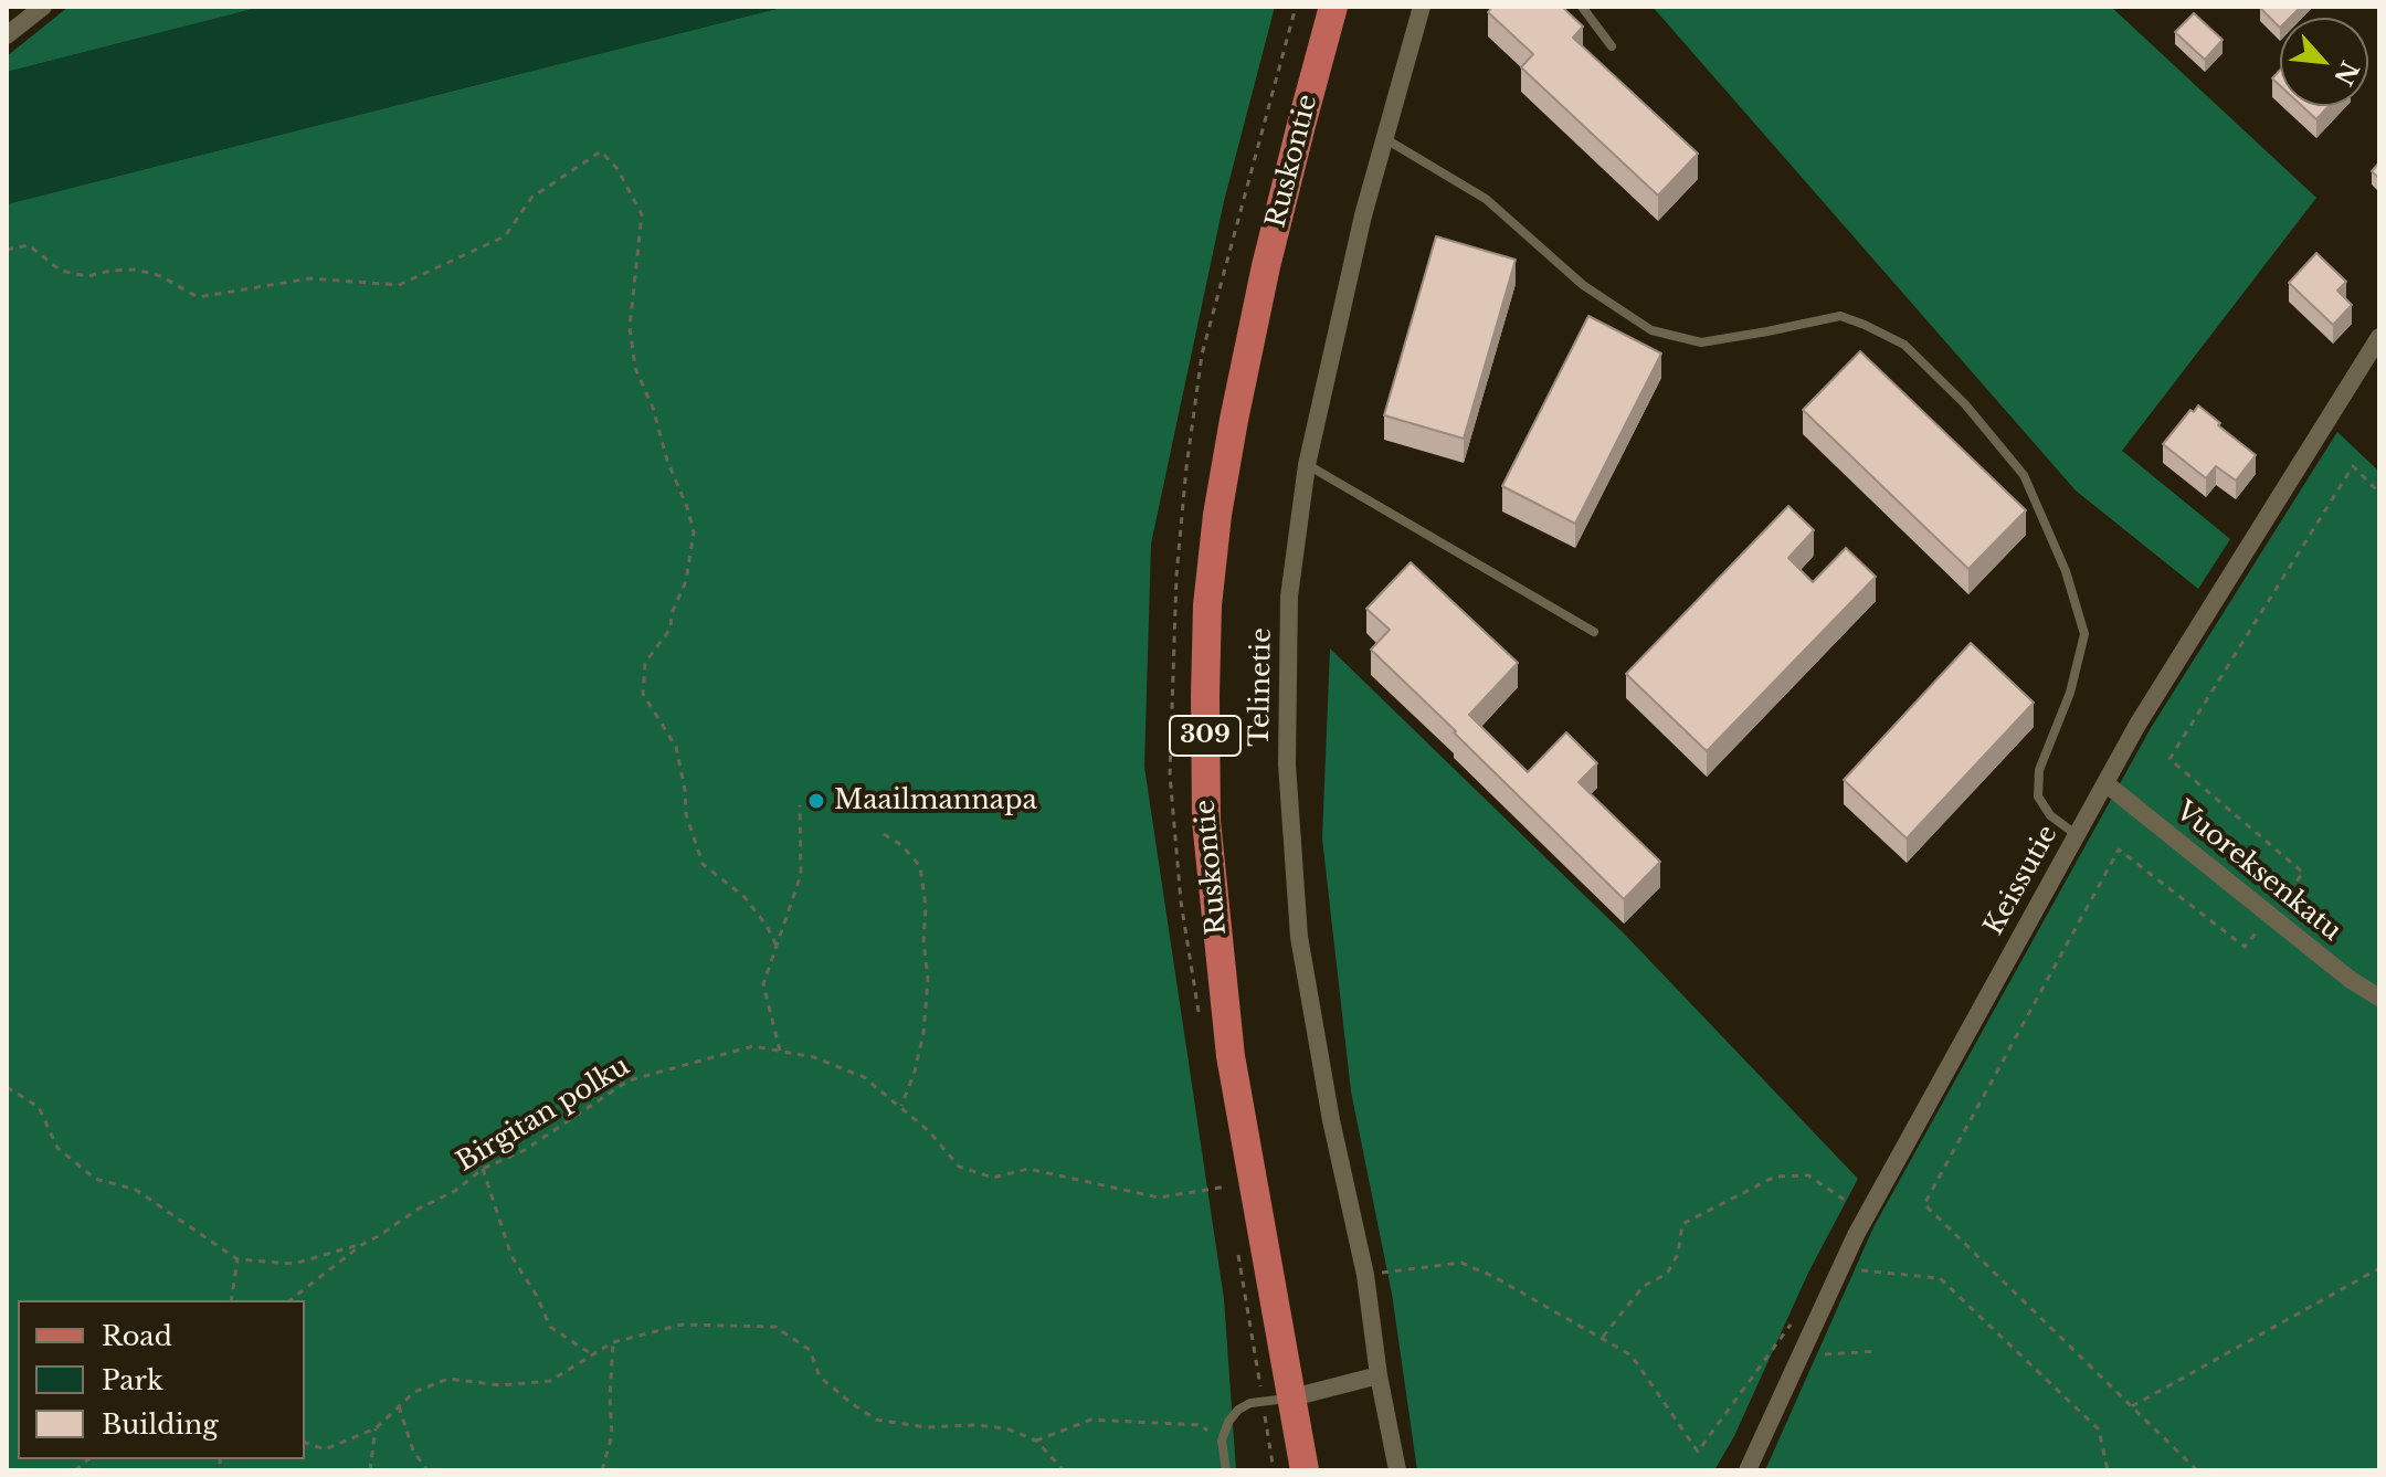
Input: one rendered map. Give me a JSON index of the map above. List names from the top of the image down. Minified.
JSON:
{"streets":{"main road":["Ruskontie","309"],"street":["Telinetie","Vuoreksenkatu","Keissutie"],"path":["Birgitan polku"]},"crossings":[["Vuoreksenkatu","Keissutie"]],"places":["Maailmannapa"],"legend":["Road","Park","Building"],"north":"bottom right"}
